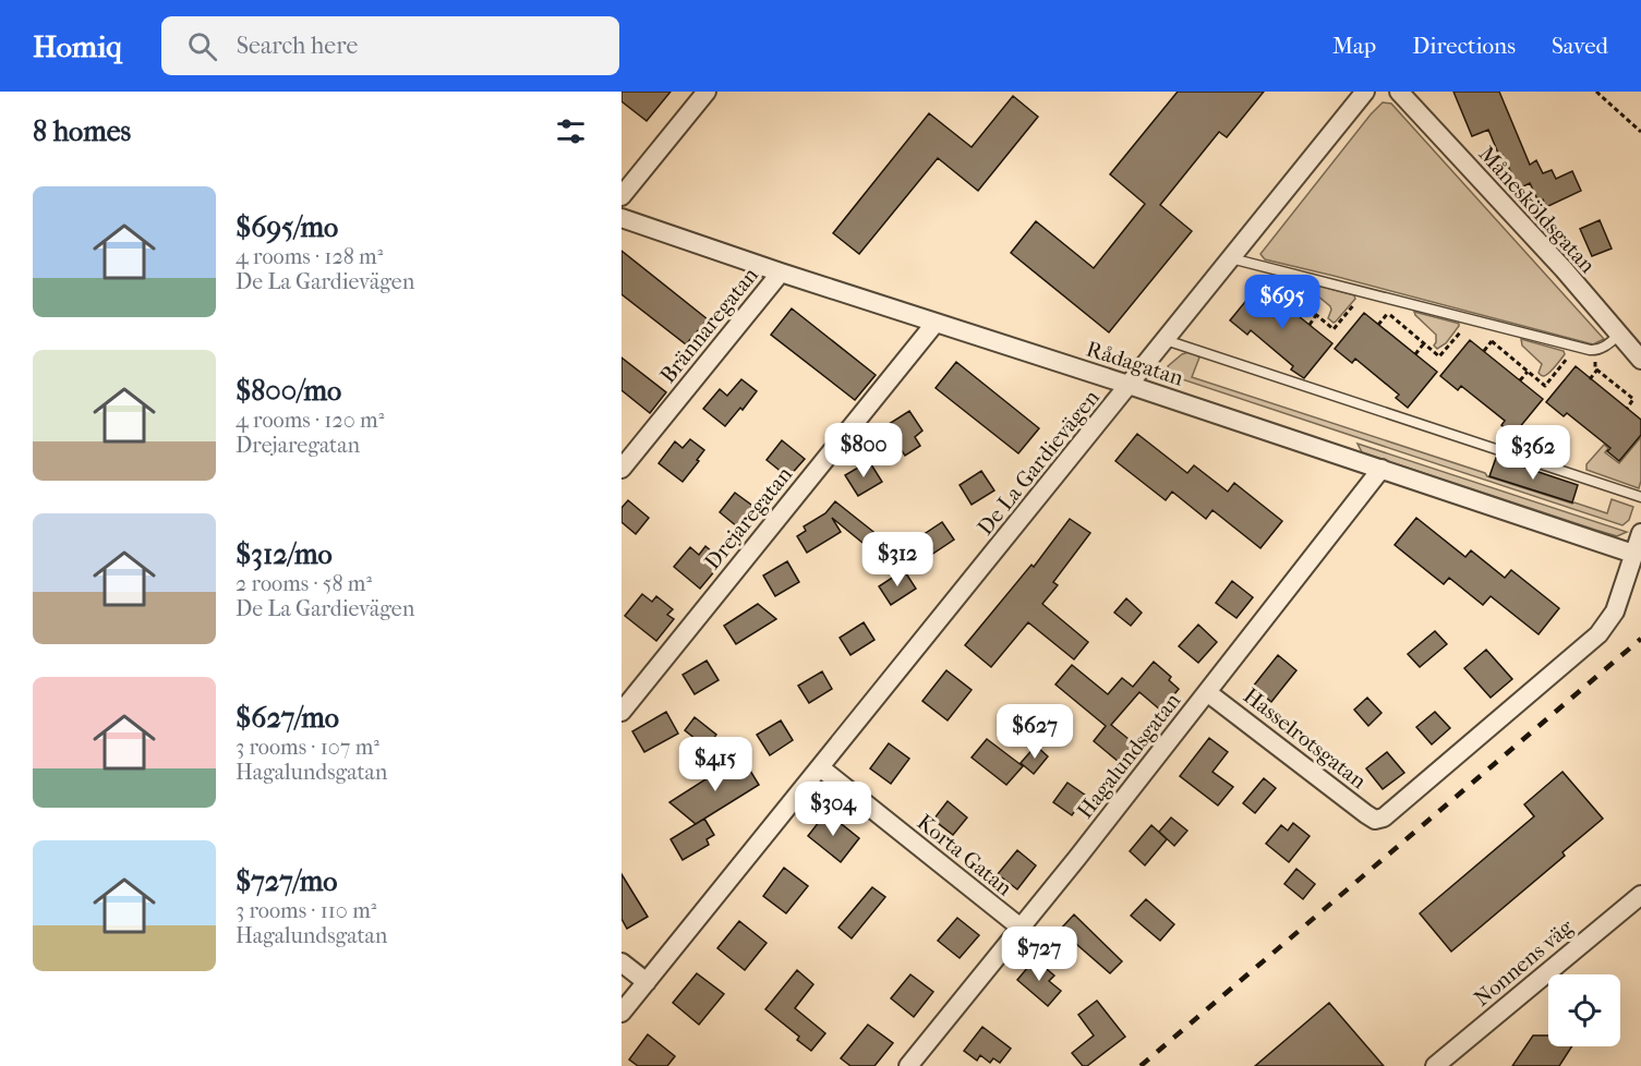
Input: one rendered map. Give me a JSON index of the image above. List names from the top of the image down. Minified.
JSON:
{"streets":{"street":["Månesköldsgatan","Brännaregatan","Rådagatan","De La Gardievägen","Drejaregatan","Hasselrotsgatan","Hagalundsgatan","Korta Gatan","Nonnens väg"]},"crossings":[["Brännaregatan","Rådagatan"],["Rådagatan","De La Gardievägen"],["Rådagatan","Drejaregatan"],["Rådagatan","Hasselrotsgatan"],["Rådagatan","Hagalundsgatan"],["De La Gardievägen","Korta Gatan"],["Hasselrotsgatan","Hagalundsgatan"],["Hagalundsgatan","Korta Gatan"]],"page":{"header":"Homiq","search":"Search here","nav":["Map","Directions","Saved"],"heading":"8 homes","list":[{"name":"$695/mo","note":"4 rooms · 128 m² · De La Gardievägen"},{"name":"$800/mo","note":"4 rooms · 120 m² · Drejaregatan"},{"name":"$312/mo","note":"2 rooms · 58 m² · De La Gardievägen"},{"name":"$627/mo","note":"3 rooms · 107 m² · Hagalundsgatan"},{"name":"$727/mo","note":"3 rooms · 110 m² · Hagalundsgatan"}],"price":["$695","$800","$362","$312","$627","$415","$304","$727"]}}
